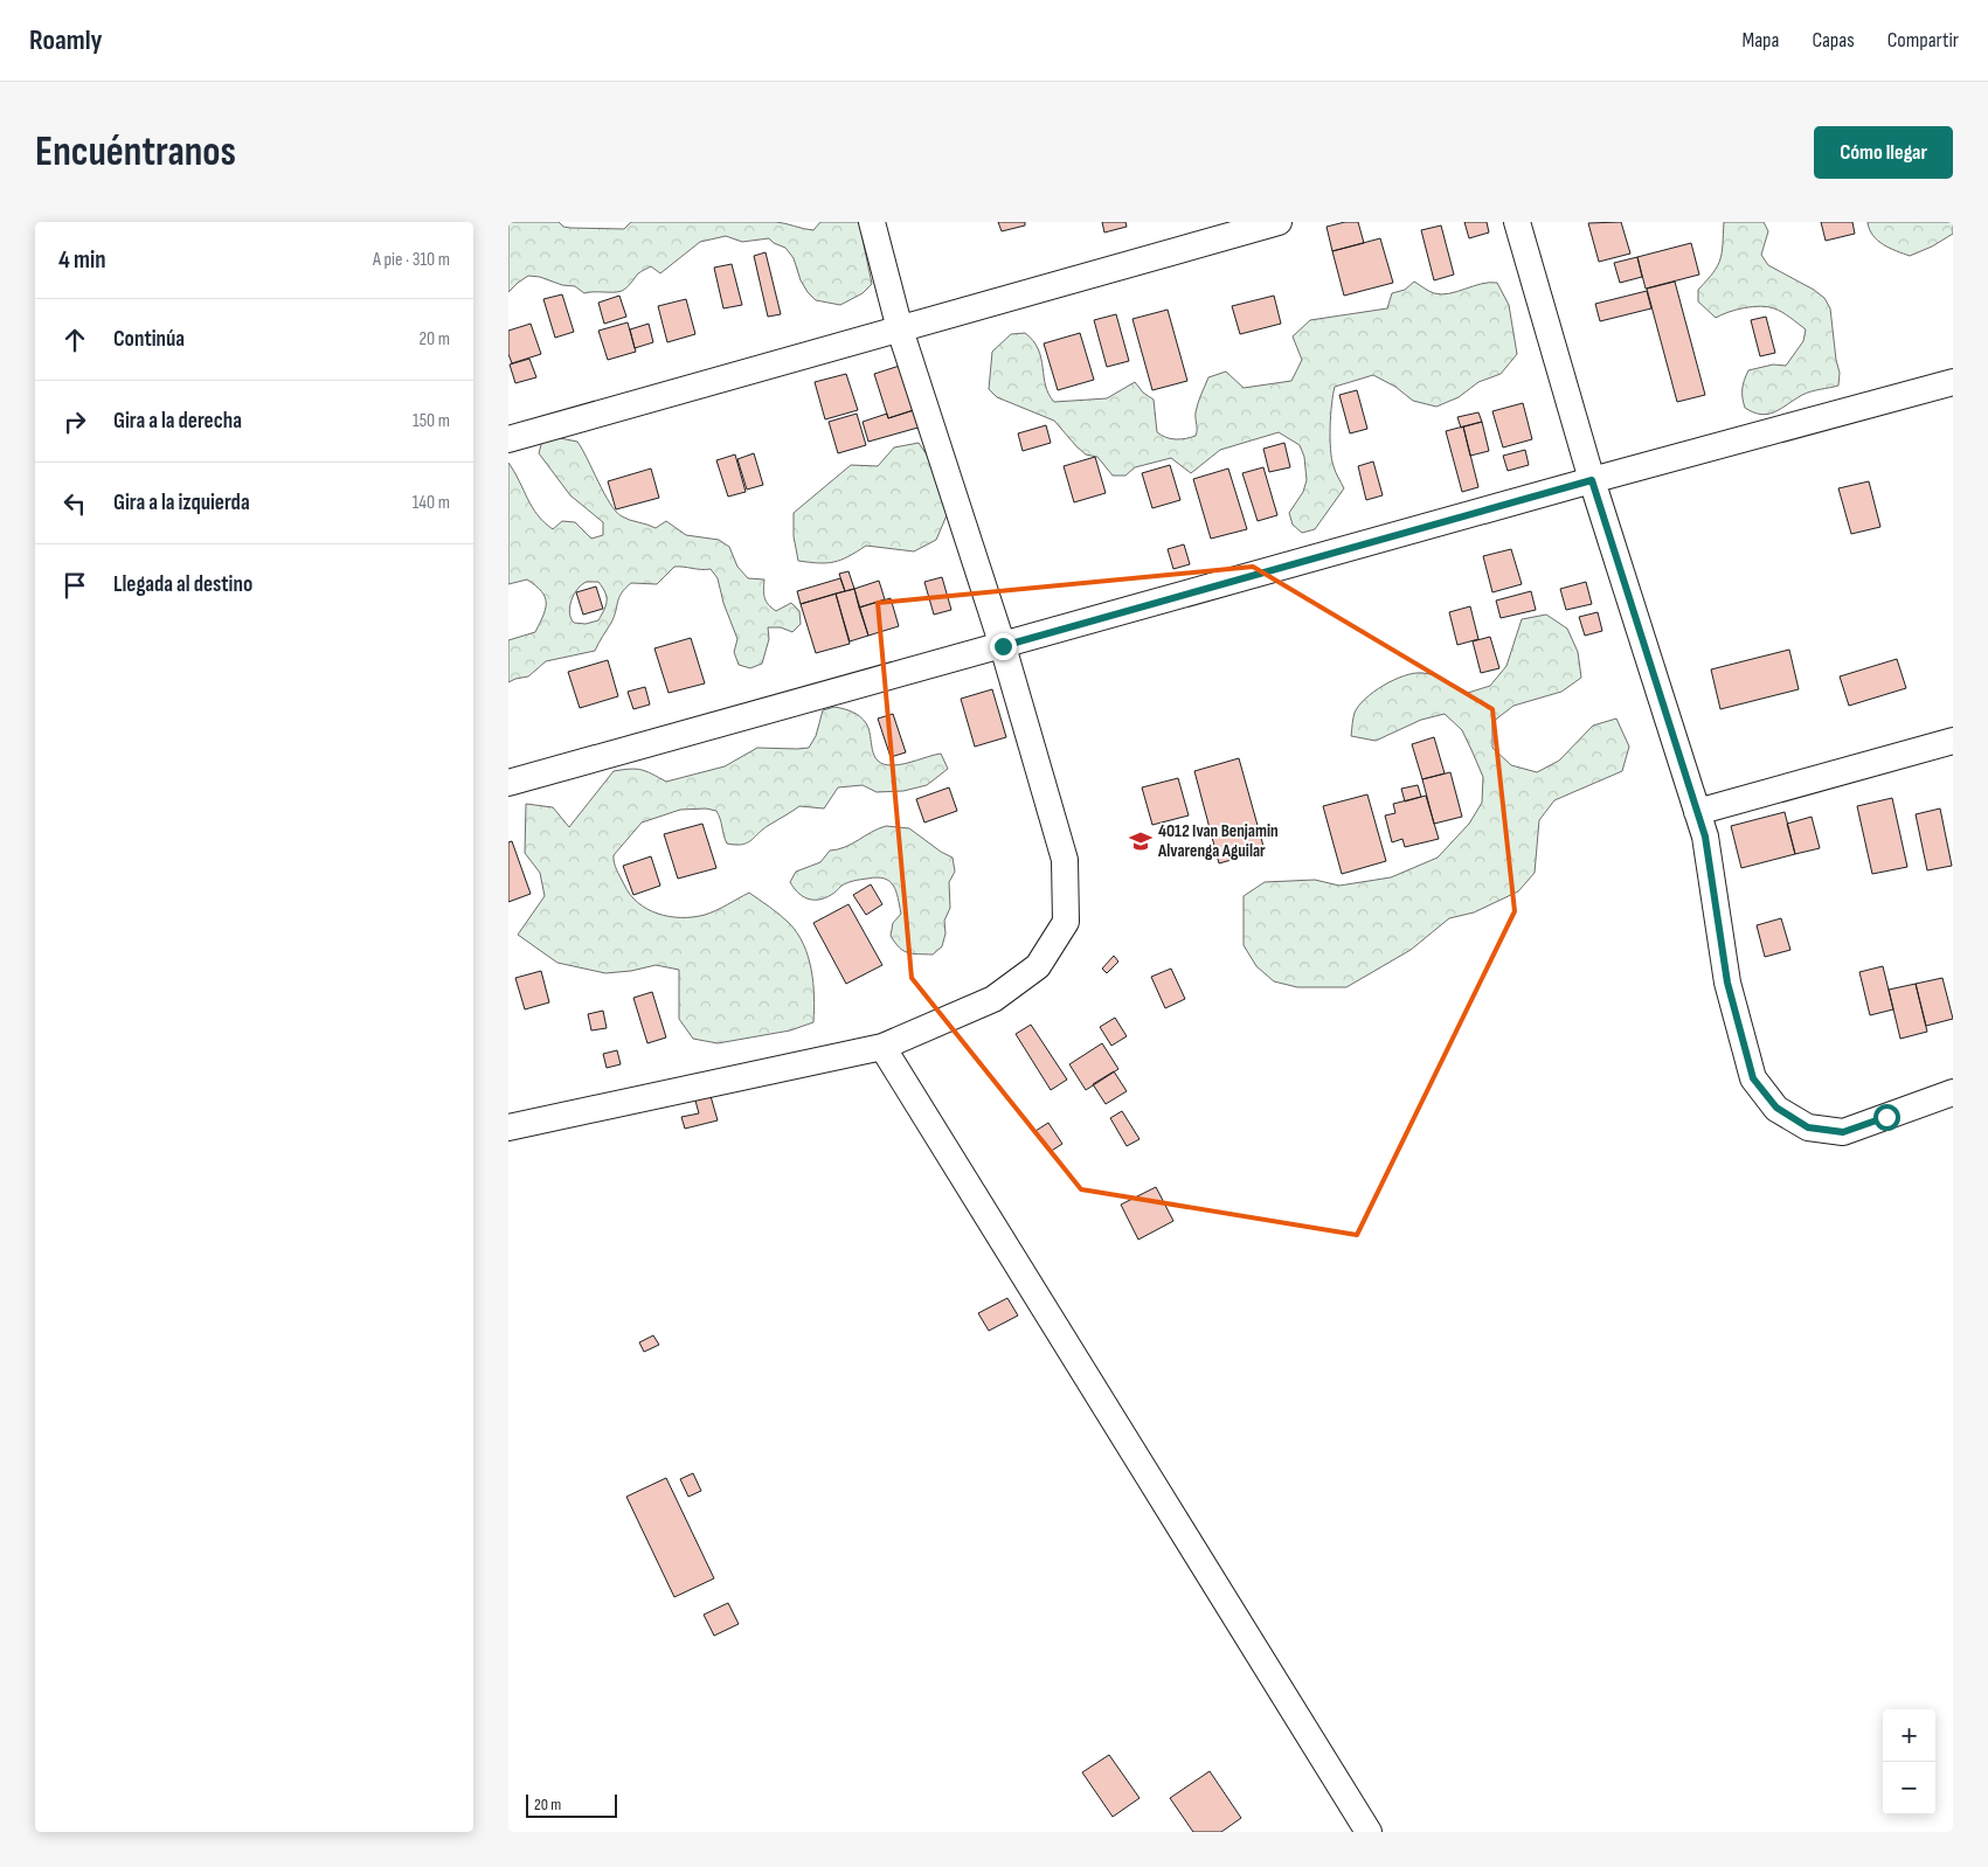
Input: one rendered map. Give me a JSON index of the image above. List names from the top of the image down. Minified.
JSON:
{"places":{"school or university":["4012 Ivan Benjamin Alvarenga Aguilar"]},"scale_bar":"20 m","page":{"header":"Roamly","nav":["Mapa","Capas","Compartir"],"buttons":"Cómo llegar","title":"Encuéntranos","heading":["4 min","A pie · 310 m"],"list":[["Continúa","20 m"],["Gira a la derecha","150 m"],["Gira a la izquierda","140 m"],"Llegada al destino"],"map_buttons":["+","−"],"scale":"20 m"}}
